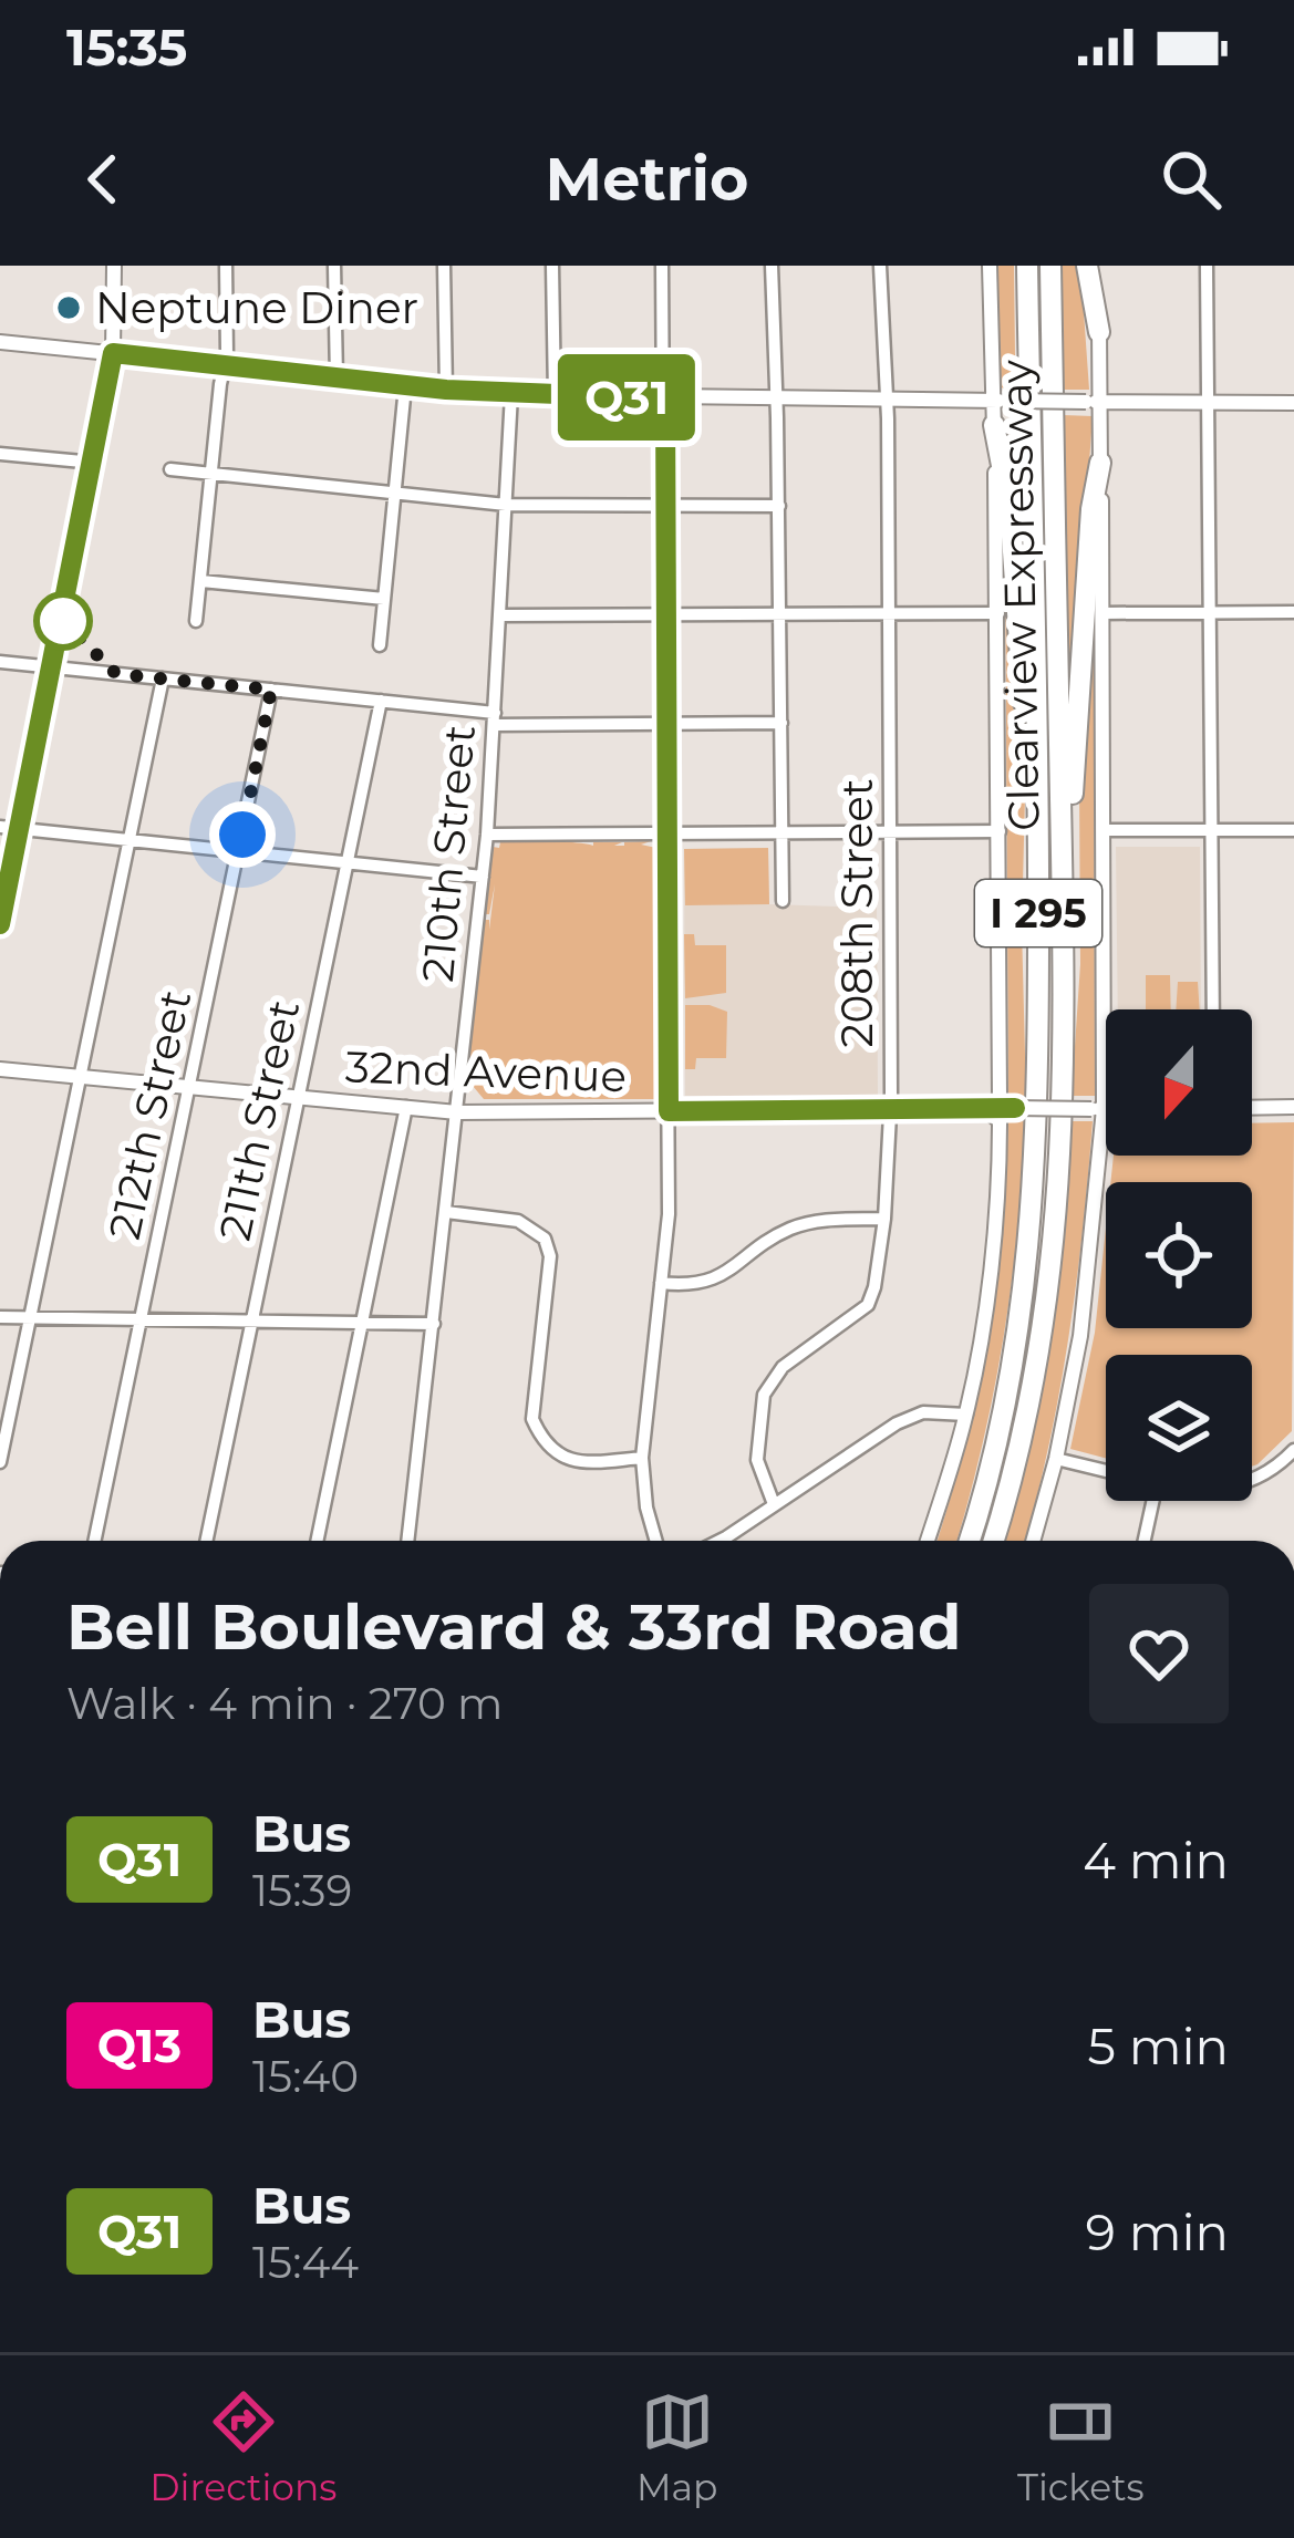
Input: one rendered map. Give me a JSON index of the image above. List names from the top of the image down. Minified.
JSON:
{"streets":{"highway":["Clearview Expressway","I 295"],"street":["210th Street","208th Street","32nd Avenue","212th Street","211th Street"]},"crossings":[["Clearview Expressway","32nd Avenue"],["210th Street","32nd Avenue"],["208th Street","32nd Avenue"],["32nd Avenue","212th Street"],["32nd Avenue","211th Street"]],"places":["Neptune Diner"],"lines":["bus line Q31"],"north":"bottom","page":{"status":"15:35","header":"Metrio","on_map":"Q31","heading":["Bell Boulevard & 33rd Road","Walk · 4 min · 270 m"],"list":[{"mark":"Q31","name":"Bus","note":"15:39","value":"4 min"},{"mark":"Q13","name":"Bus","note":"15:40","value":"5 min"},{"mark":"Q31","name":"Bus","note":"15:44","value":"9 min"}],"tabs":["Directions","Map","Tickets"]}}
